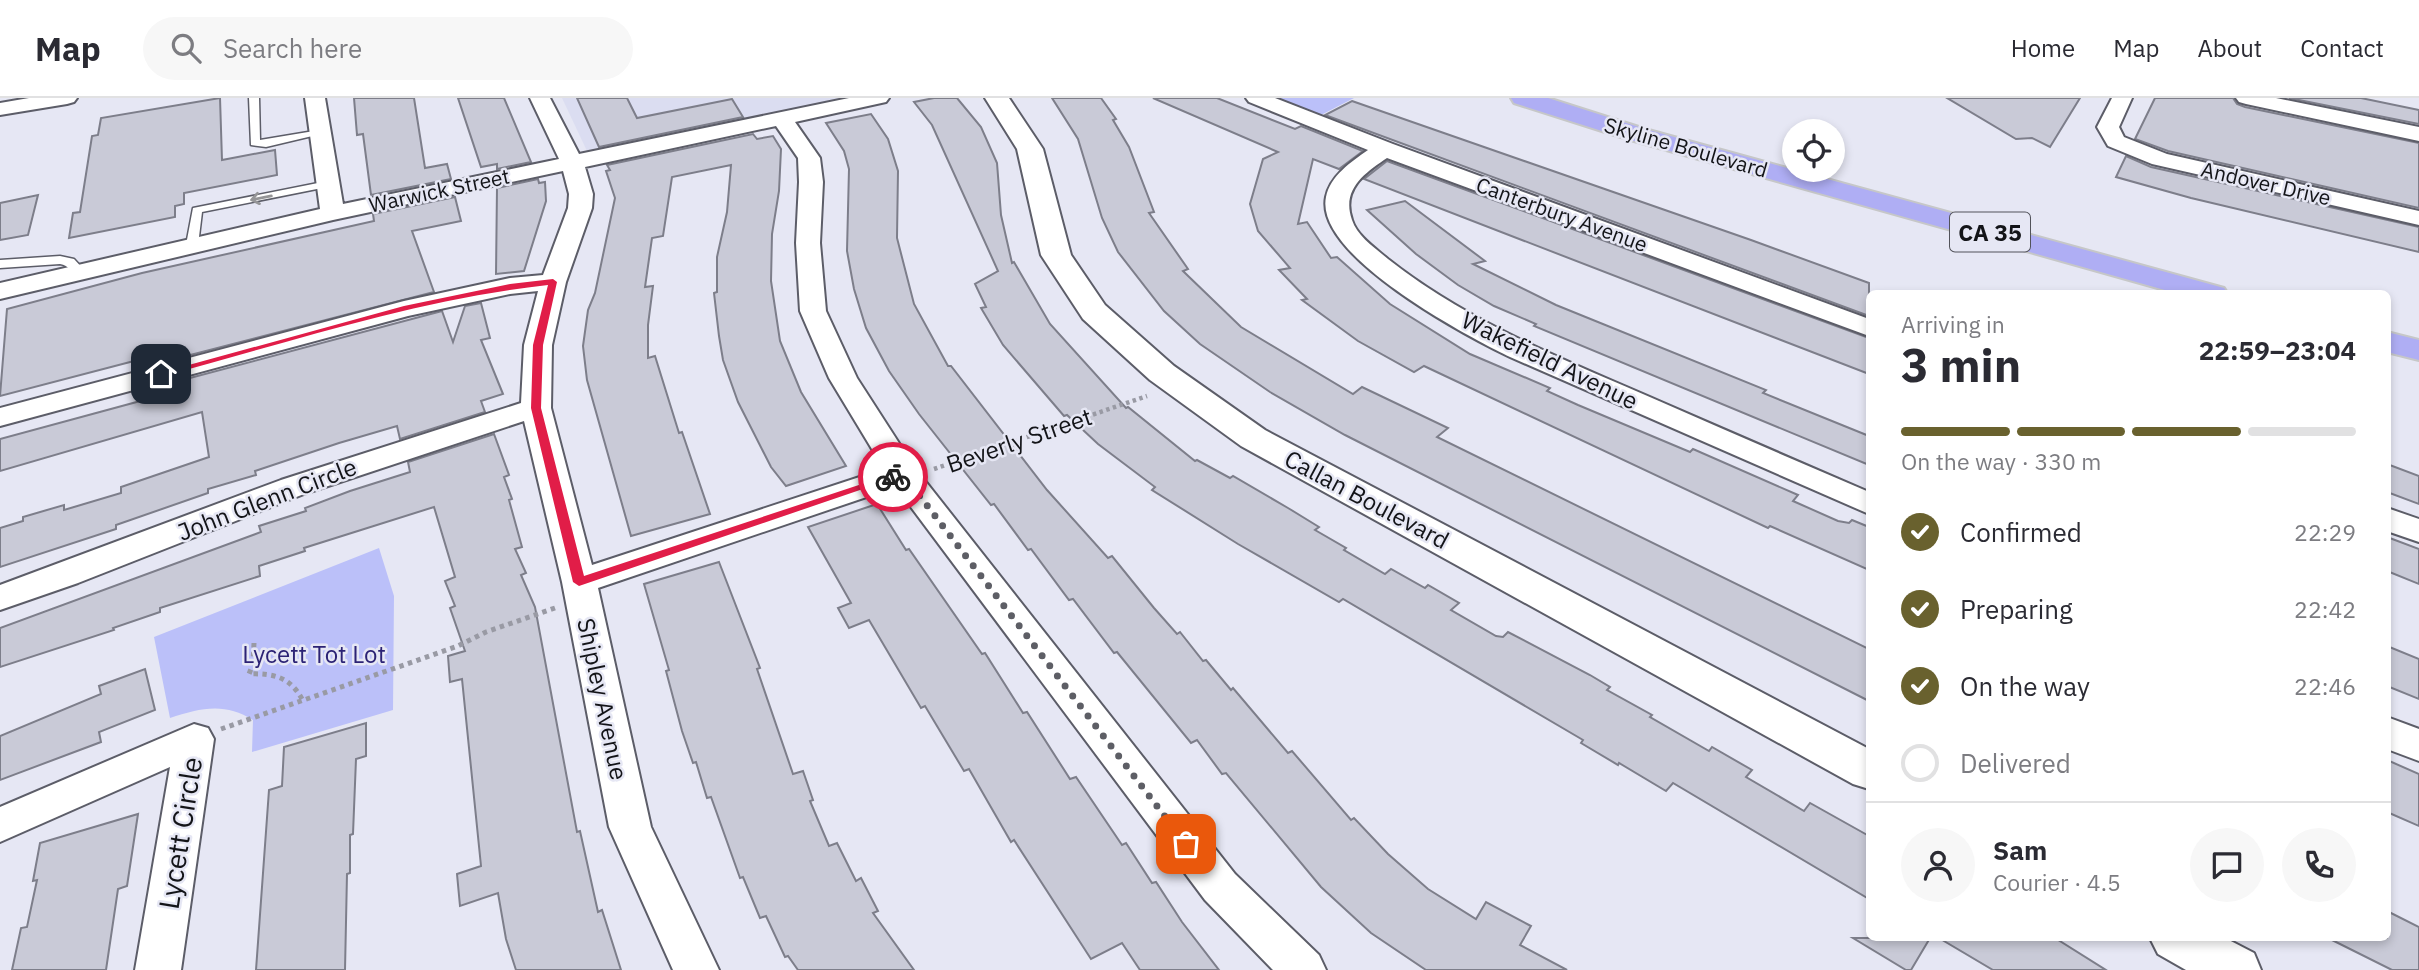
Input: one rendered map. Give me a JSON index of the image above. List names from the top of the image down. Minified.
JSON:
{"streets":{"main road":["Skyline Boulevard","CA 35"],"street":["Andover Drive","Warwick Street","Canterbury Avenue","Wakefield Avenue","John Glenn Circle","Callan Boulevard","Shipley Avenue","Lycett Circle"],"path":["Beverly Street"]},"crossings":[["Warwick Street","Shipley Avenue"],["Canterbury Avenue","Wakefield Avenue"],["Beverly Street","Callan Boulevard"],["John Glenn Circle","Shipley Avenue"]],"parks":["Lycett Tot Lot"],"page":{"header":"Map","search":"Search here","nav":["Home","Map","About","Contact"],"heading":["3 min","Arriving in","22:59–23:04"],"panel":["Sam","Courier · 4.5"],"bar":"On the way · 330 m","list":[["Confirmed","22:29"],["Preparing","22:42"],["On the way","22:46"],"Delivered"]}}
